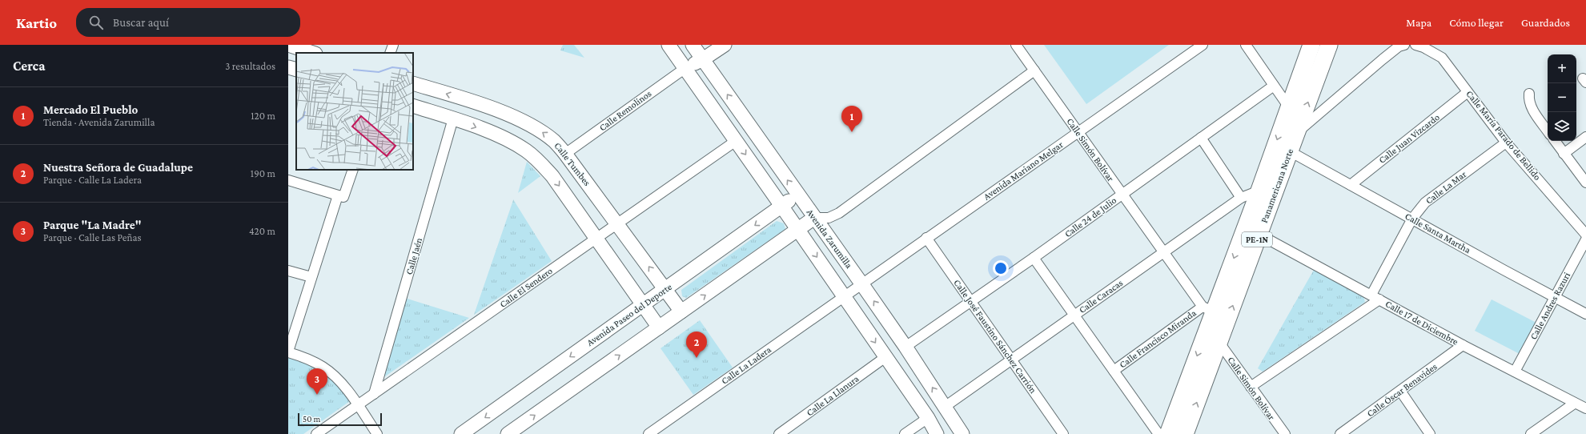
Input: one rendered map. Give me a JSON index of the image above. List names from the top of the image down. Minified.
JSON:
{"streets":{"highway":["Panamericana Norte","PE-1N"],"main road":["Calle Tumbes","Avenida Zarumilla","Avenida Paseo del Deporte"],"street":["Calle Remolinos","Calle María Parado de Bellido","Calle Juan Vizcardo","Calle Simón Bolívar","Avenida Mariano Melgar","Calle La Mar","Calle 24 de Julio","Calle Santa Martha","Calle Jaén","Calle El Sendero","Calle Caracas","Calle Andres Razuri","Calle 17 de Diciembre","Calle José Faustino Sánchez Carrión","Calle Francisco Miranda","Calle La Ladera","Calle Óscar Benavides","Calle La Llanura"]},"crossings":[["Calle Remolinos","Calle Tumbes"],["Calle Remolinos","Avenida Zarumilla"],["Calle María Parado de Bellido","Calle Juan Vizcardo"],["Calle María Parado de Bellido","Calle La Mar"],["Calle Juan Vizcardo","Calle Santa Martha"],["Calle Simón Bolívar","Avenida Mariano Melgar"],["Calle Simón Bolívar","Panamericana Norte"],["Calle Simón Bolívar","Calle La Mar"],["Calle Simón Bolívar","Calle 24 de Julio"],["Calle Simón Bolívar","Calle Caracas"],["Calle Simón Bolívar","Calle Francisco Miranda"],["Calle Tumbes","Calle El Sendero"],["Calle Tumbes","Avenida Paseo del Deporte"],["Avenida Mariano Melgar","Avenida Zarumilla"],["Avenida Mariano Melgar","Calle José Faustino Sánchez Carrión"],["Avenida Mariano Melgar","Calle La Ladera"],["Panamericana Norte","Calle Santa Martha"],["Panamericana Norte","Calle Caracas"],["Panamericana Norte","Calle 17 de Diciembre"],["Panamericana Norte","Calle Francisco Miranda"],["Calle La Mar","Calle Santa Martha"],["Calle La Mar","Calle 17 de Diciembre"],["Calle 24 de Julio","Avenida Zarumilla"],["Calle 24 de Julio","Calle José Faustino Sánchez Carrión"],["Calle Santa Martha","Calle Andres Razuri"],["Avenida Zarumilla","Calle El Sendero"],["Avenida Zarumilla","Calle Caracas"],["Avenida Zarumilla","Avenida Paseo del Deporte"],["Avenida Zarumilla","Calle La Ladera"],["Avenida Zarumilla","Calle La Llanura"],["Calle Jaén","Calle El Sendero"],["Calle Caracas","Calle José Faustino Sánchez Carrión"],["Calle Andres Razuri","Calle 17 de Diciembre"],["Calle 17 de Diciembre","Calle Óscar Benavides"]],"scale_bar":"50 m","page":{"header":"Kartio","search":"Buscar aquí","nav":["Mapa","Cómo llegar","Guardados"],"heading":["Cerca","3 resultados"],"map_buttons":["+","−"],"list":[{"mark":"1","name":"Mercado El Pueblo","note":"Tienda · Avenida Zarumilla","value":"120 m"},{"mark":"2","name":"Nuestra Señora de Guadalupe","note":"Parque · Calle La Ladera","value":"190 m"},{"mark":"3","name":"Parque \"La Madre\"","note":"Parque · Calle Las Peñas","value":"420 m"}],"pins":["1","2","3"],"scale":"50 m"}}
